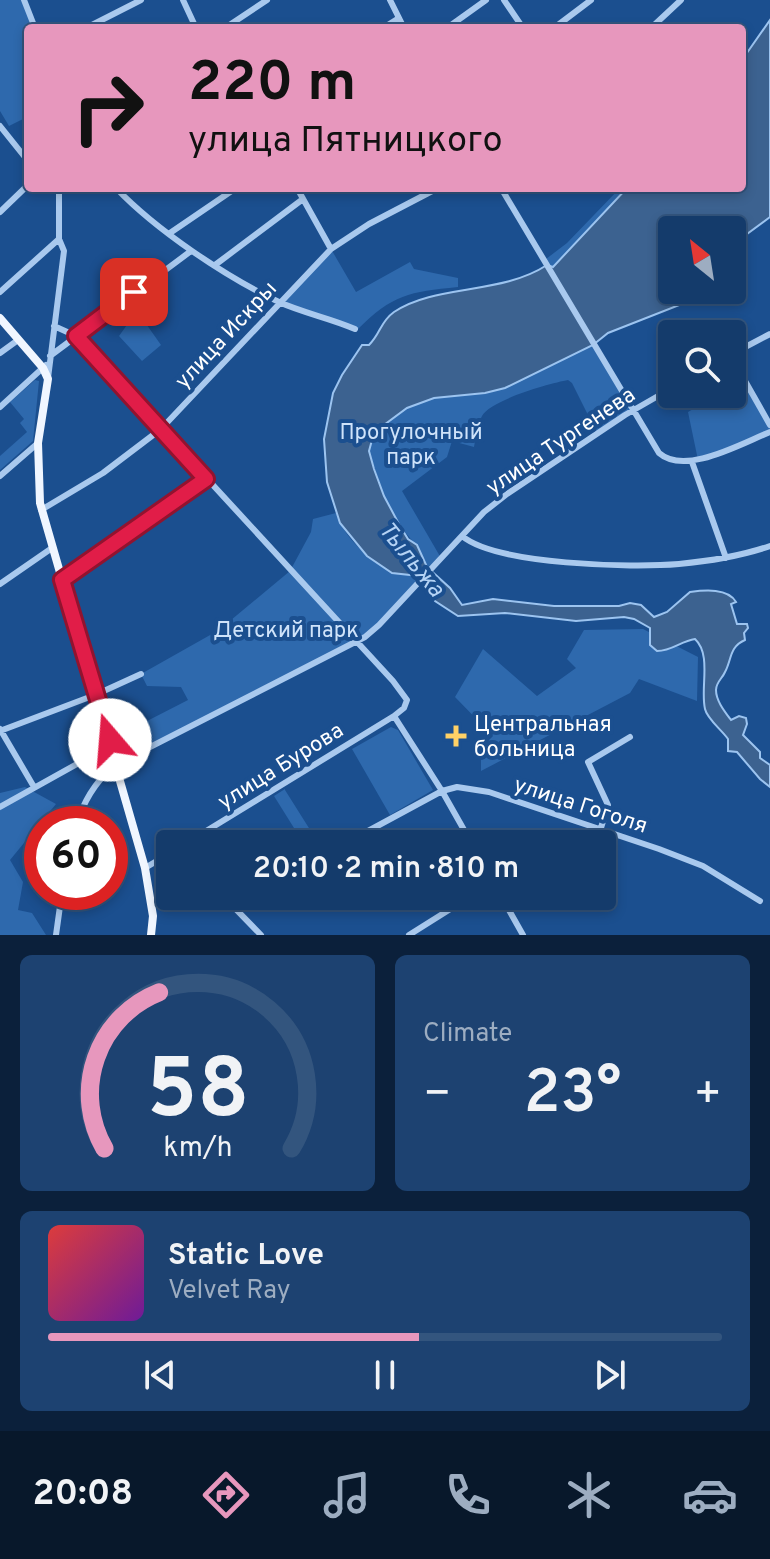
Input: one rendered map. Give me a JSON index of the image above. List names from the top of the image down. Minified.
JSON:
{"streets":{"street":["улица Искры","улица Тургенева","улица Бурова","улица Гоголя"]},"water":["Тыльжа"],"parks":["Прогулочный парк","Детский парк"],"places":{"health":["Центральная больница"]},"north":"top left","page":{"turn":["220 m","улица Пятницкого"],"limit":"60","trip":"20:10 · 2 min · 810 m","tile":"Climate","heat":["−","23°","+"],"song":["Static Love","Velvet Ray"],"tabs":"20:08","gauge":["58","km/h"]}}
